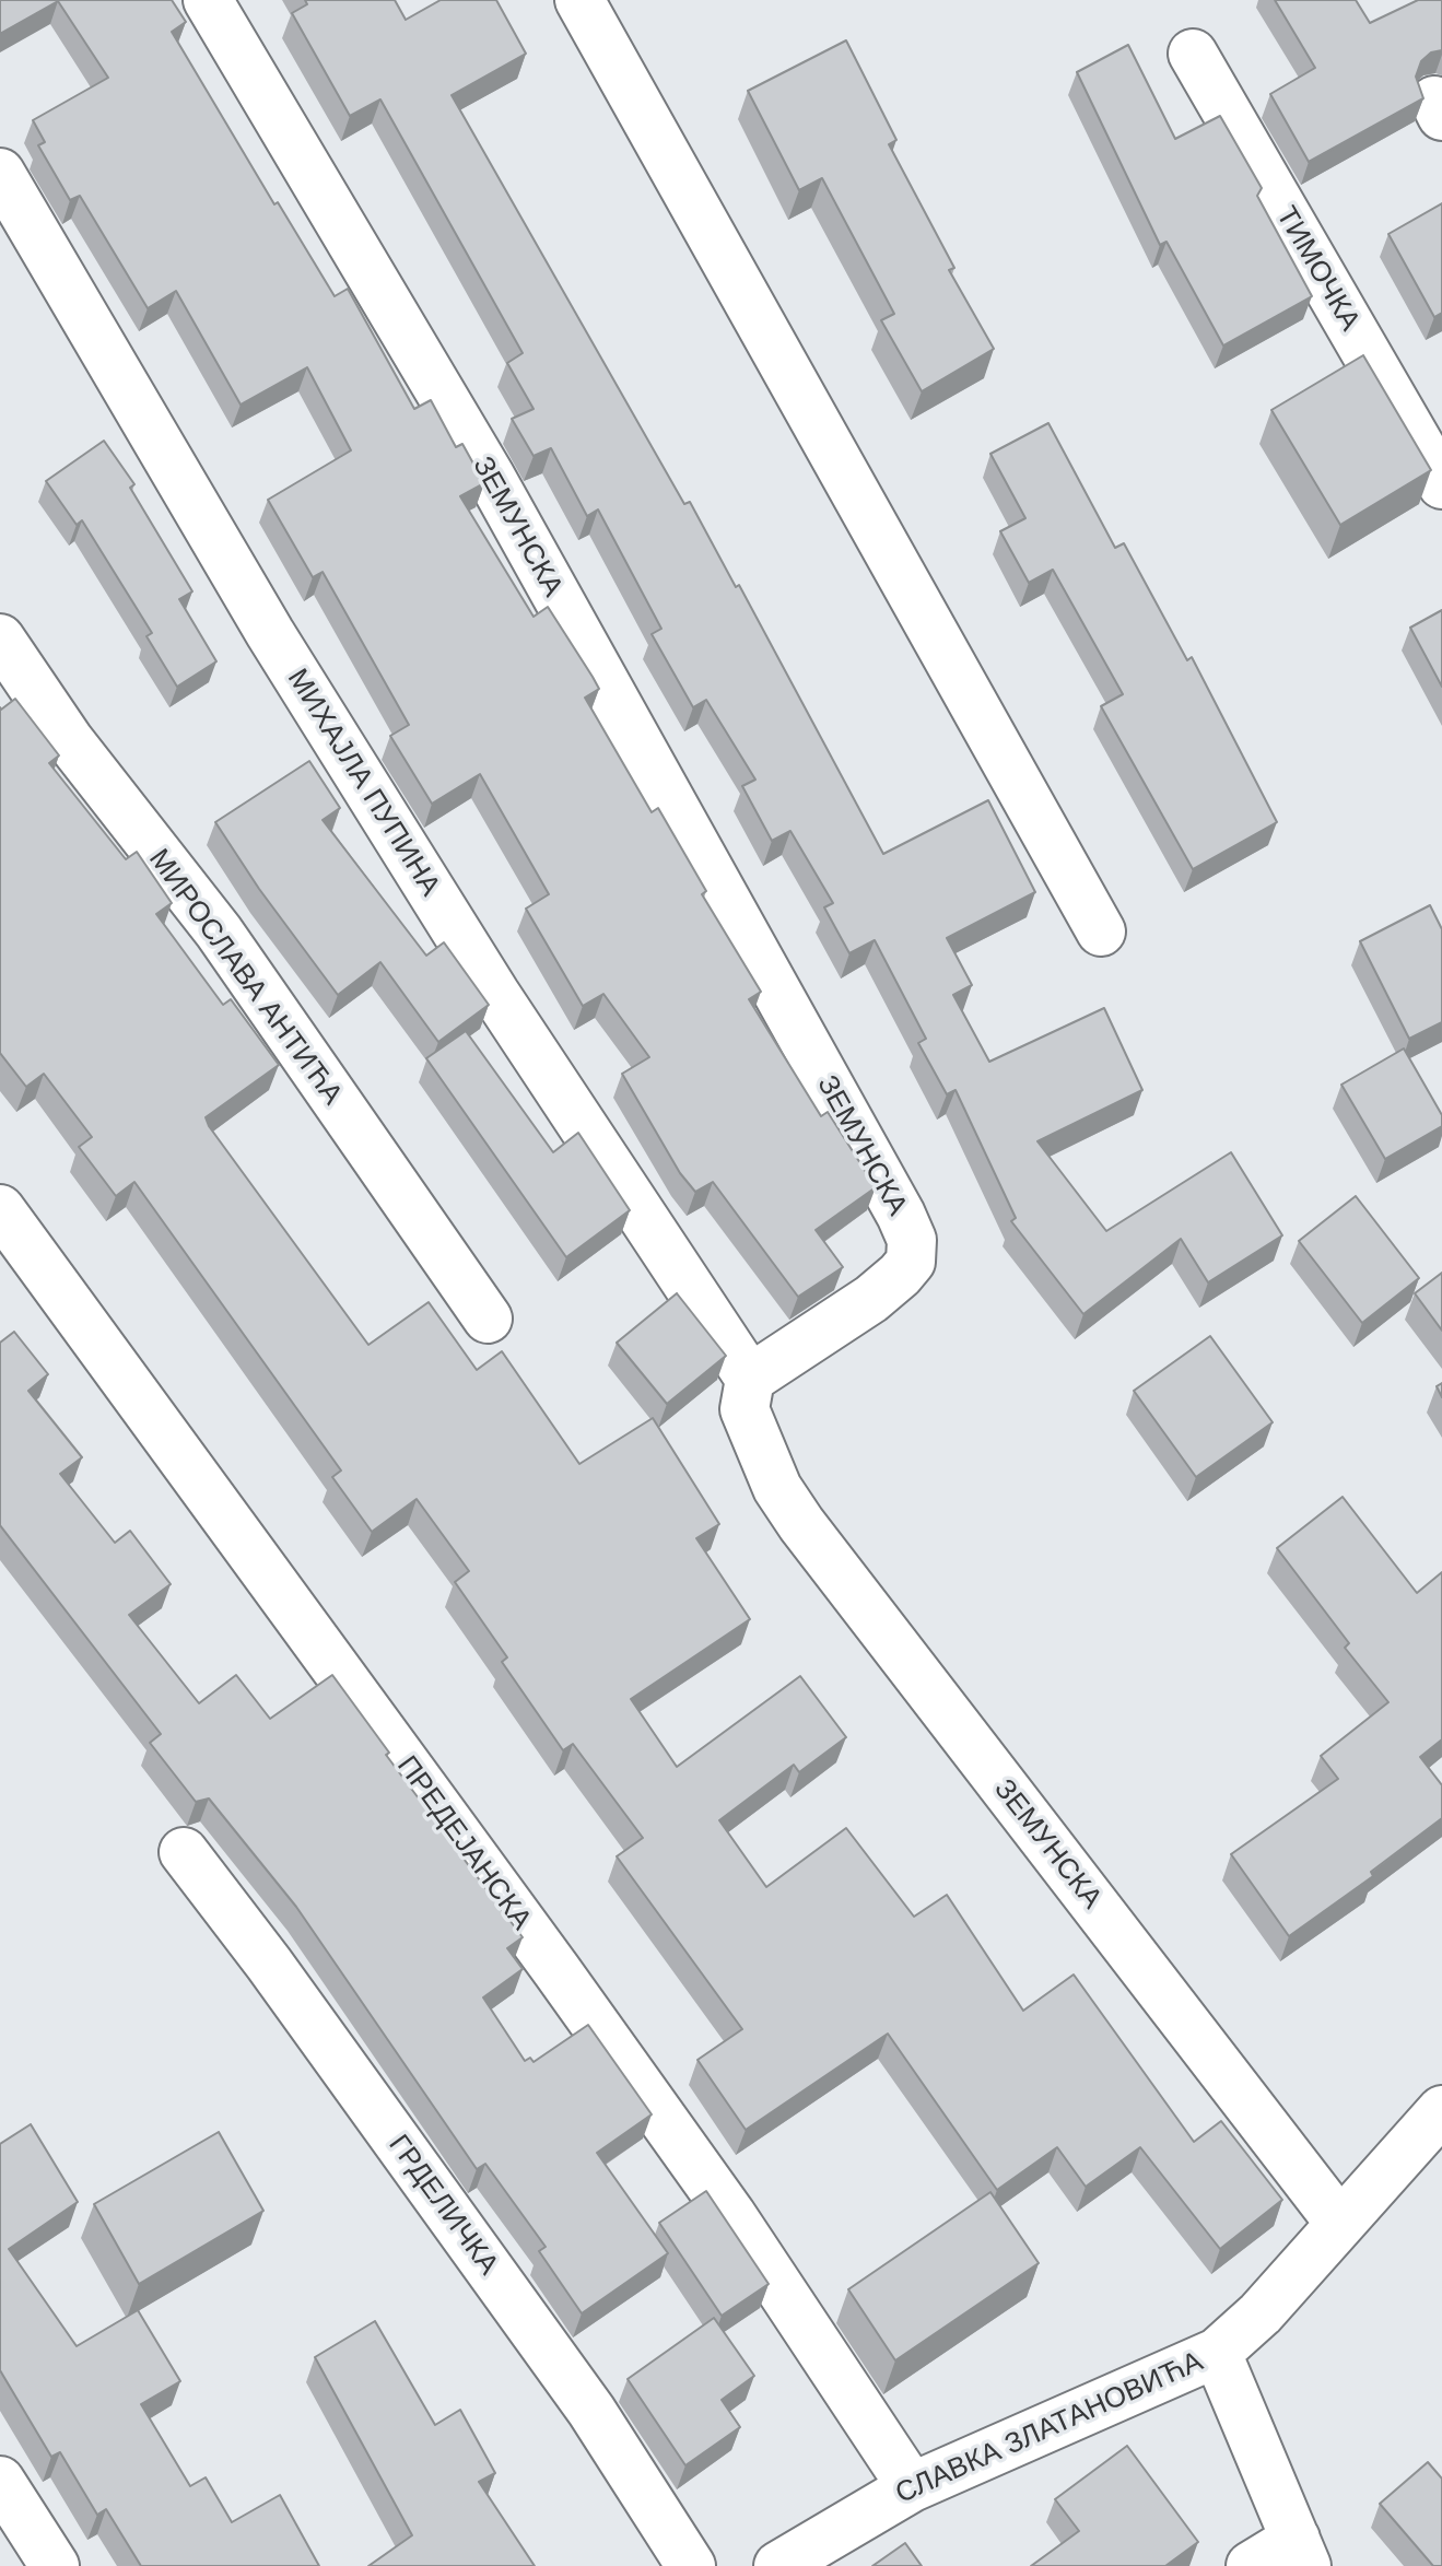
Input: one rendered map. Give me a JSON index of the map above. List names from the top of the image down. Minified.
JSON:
{"streets":{"street":["ТИМОЧКА","ЗЕМУНСКА","МИХАЈЛА ПУПИНА","МИРОСЛАВА АНТИЋА","ПРЕДЕЈАНСКА","ГРДЕЛИЧКА","СЛАВКА ЗЛАТАНОВИЋА"]},"crossings":[["ЗЕМУНСКА","МИХАЈЛА ПУПИНА"],["ЗЕМУНСКА","СЛАВКА ЗЛАТАНОВИЋА"],["ПРЕДЕЈАНСКА","СЛАВКА ЗЛАТАНОВИЋА"]]}
